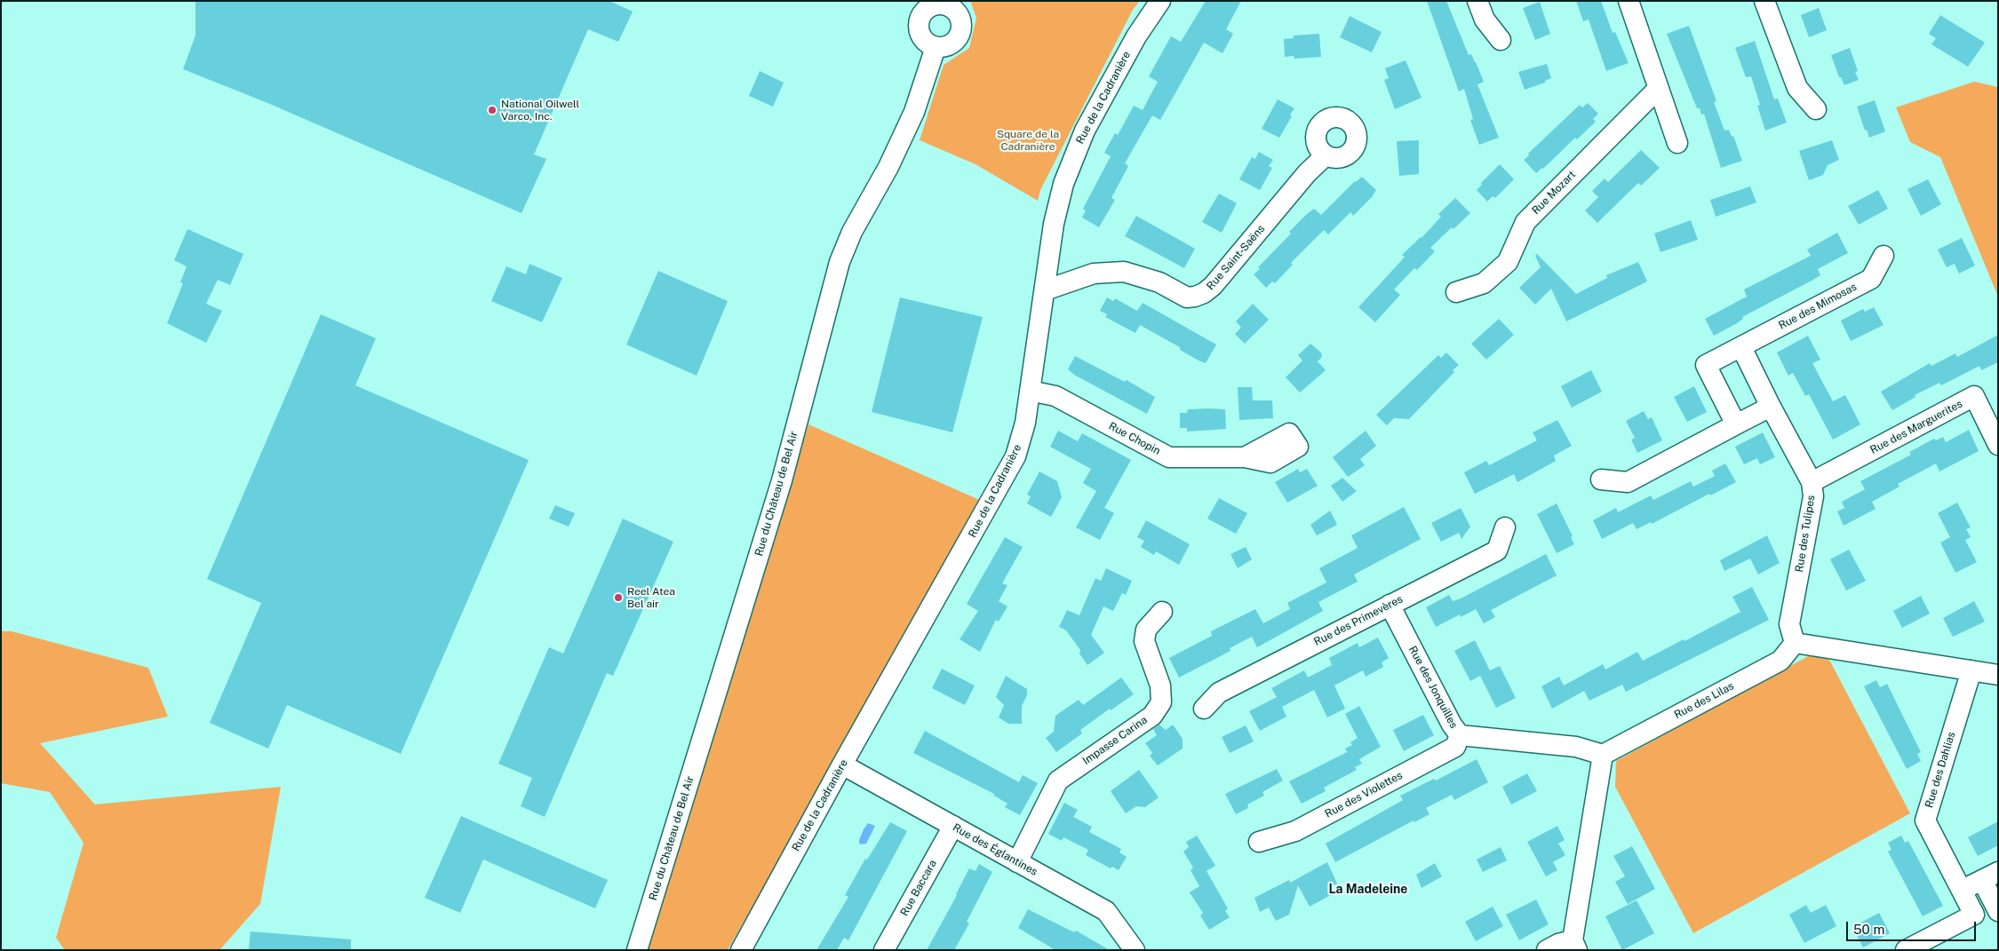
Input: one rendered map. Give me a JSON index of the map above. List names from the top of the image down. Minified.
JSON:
{"streets":{"street":["Rue de la Cadranière","Rue Mozart","Rue Saint-Saëns","Rue des Mimosas","Rue des Marguerites","Rue Chopin","Rue du Château de Bel Air","Rue des Tulipes","Rue des Primevères","Rue des Jonquilles","Rue des Lilas","Impasse Carina","Rue des Dahlias","Rue des Violettes","Rue des Églantines","Rue Baccara"]},"crossings":[["Rue de la Cadranière","Rue Saint-Saëns"],["Rue de la Cadranière","Rue Chopin"],["Rue de la Cadranière","Rue des Églantines"],["Rue des Marguerites","Rue des Tulipes"],["Rue des Tulipes","Rue des Lilas"],["Rue des Primevères","Rue des Jonquilles"],["Rue des Jonquilles","Rue des Lilas"],["Rue des Jonquilles","Rue des Violettes"],["Impasse Carina","Rue des Églantines"],["Rue des Églantines","Rue Baccara"]],"districts":["La Madeleine"],"parks":["Square de la Cadranière"],"places":["National Oilwell Varco, Inc.","Reel Atea Bel air"],"scale_bar":"50 m"}
